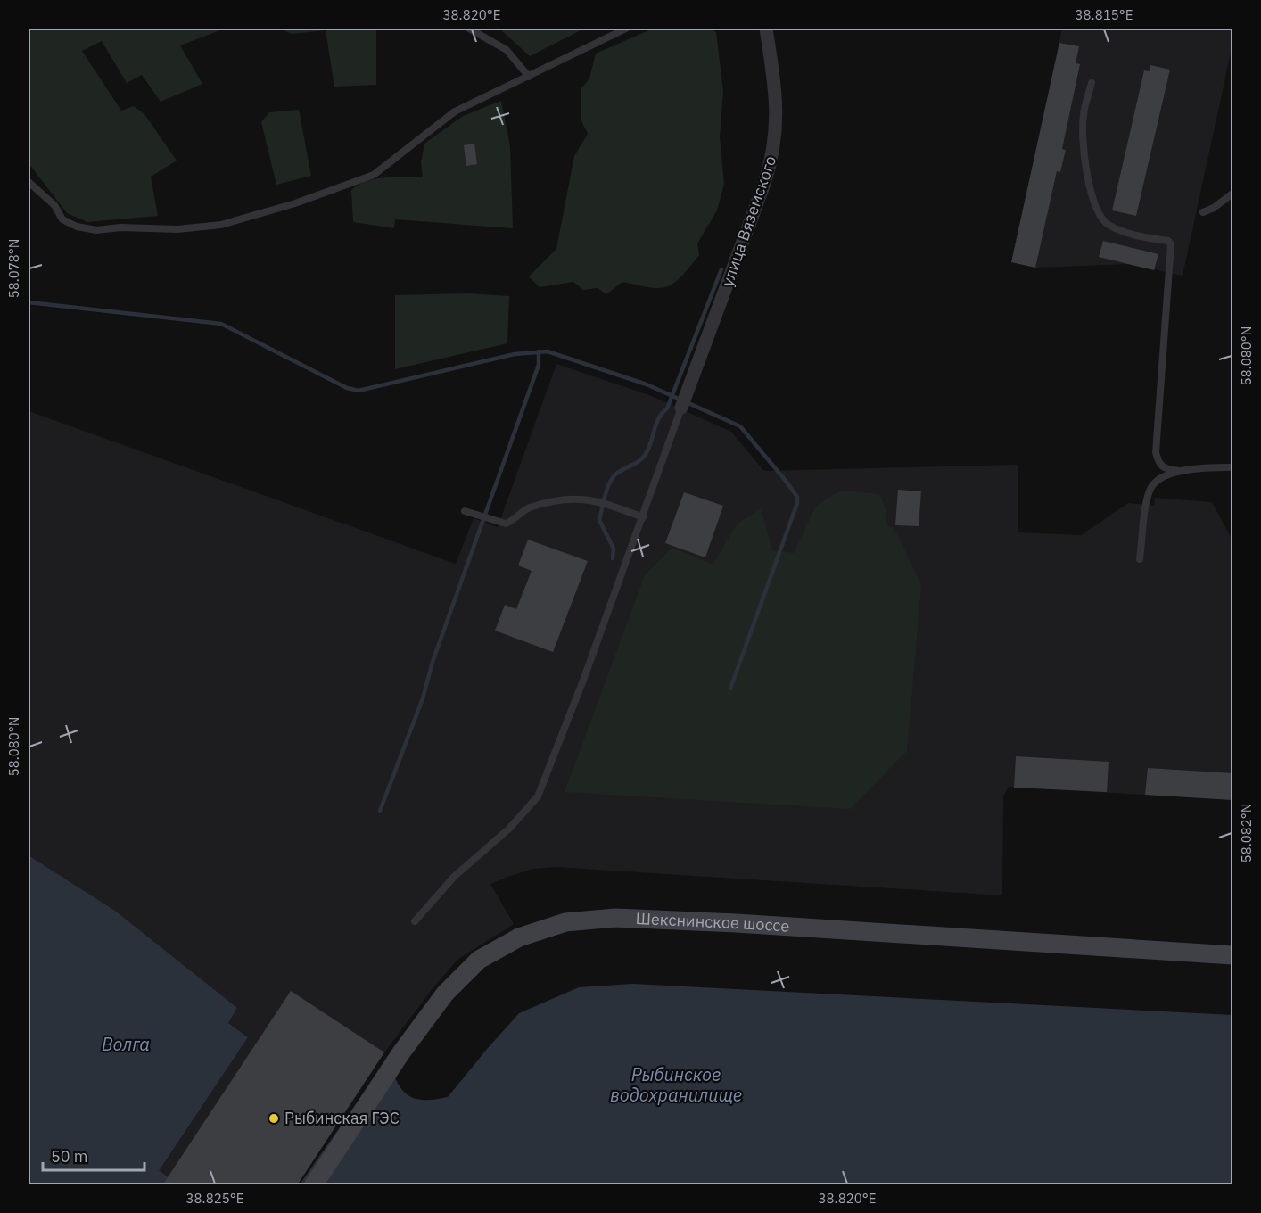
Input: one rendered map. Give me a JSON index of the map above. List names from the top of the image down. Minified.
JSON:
{"streets":{"main road":["Шекснинское шоссе"],"street":["улица Вяземского"]},"water":["Волга","Рыбинское водохранилище"],"places":["Рыбинская ГЭС"],"scale_bar":"50 m","coordinates":["38.820°E","38.815°E","58.078°N","58.080°N","58.082°N","38.825°E"]}
